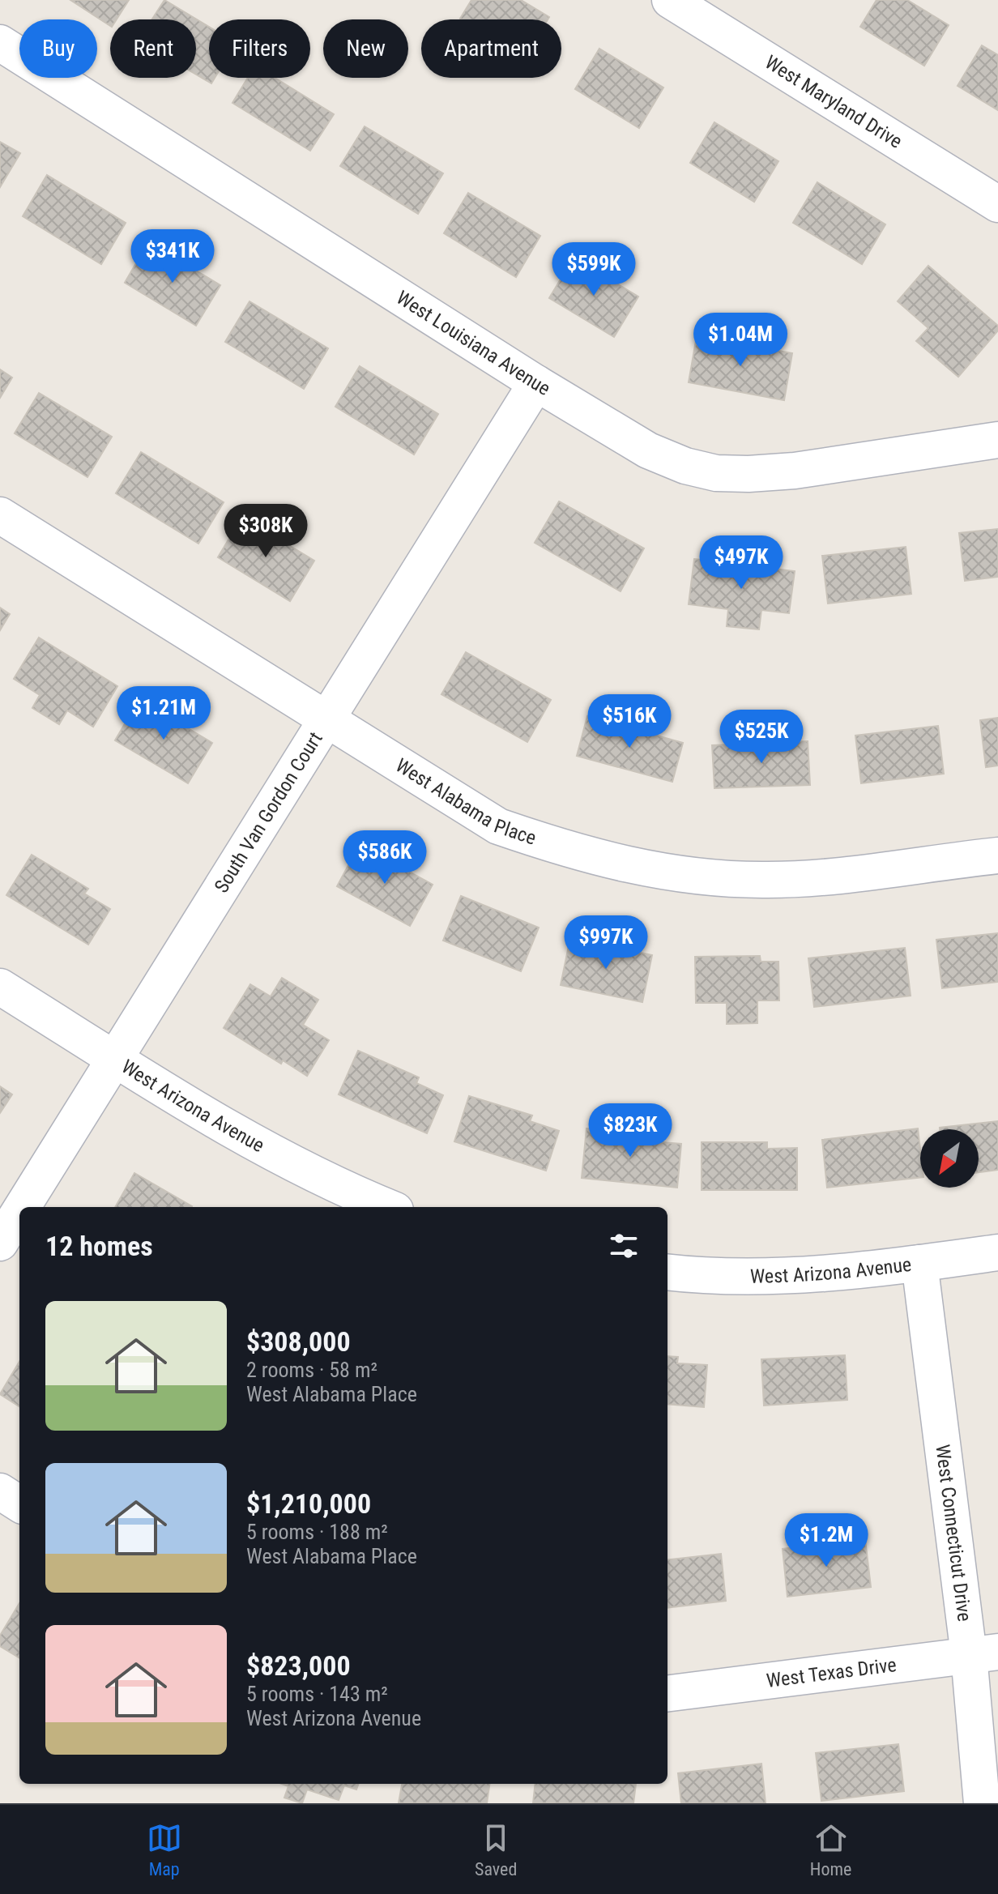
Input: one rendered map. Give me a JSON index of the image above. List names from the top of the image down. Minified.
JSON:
{"streets":{"street":["West Maryland Drive","West Louisiana Avenue","West Alabama Place","South Van Gordon Court","West Arizona Avenue","West Connecticut Drive","West Texas Drive"]},"crossings":[["West Louisiana Avenue","South Van Gordon Court"],["West Alabama Place","South Van Gordon Court"],["South Van Gordon Court","West Arizona Avenue"],["West Arizona Avenue","West Connecticut Drive"],["West Connecticut Drive","West Texas Drive"]],"north":"bottom left","page":{"chip":["Buy","Rent","Filters","New","Apartment"],"price":["$341K","$599K","$1.04M","$308K","$497K","$1.21M","$516K","$525K","$586K","$997K","$823K","$1.2M"],"heading":"12 homes","list":[{"name":"$308,000","note":"2 rooms · 58 m² · West Alabama Place"},{"name":"$1,210,000","note":"5 rooms · 188 m² · West Alabama Place"},{"name":"$823,000","note":"5 rooms · 143 m² · West Arizona Avenue"}],"tabs":["Map","Saved","Home"]}}
